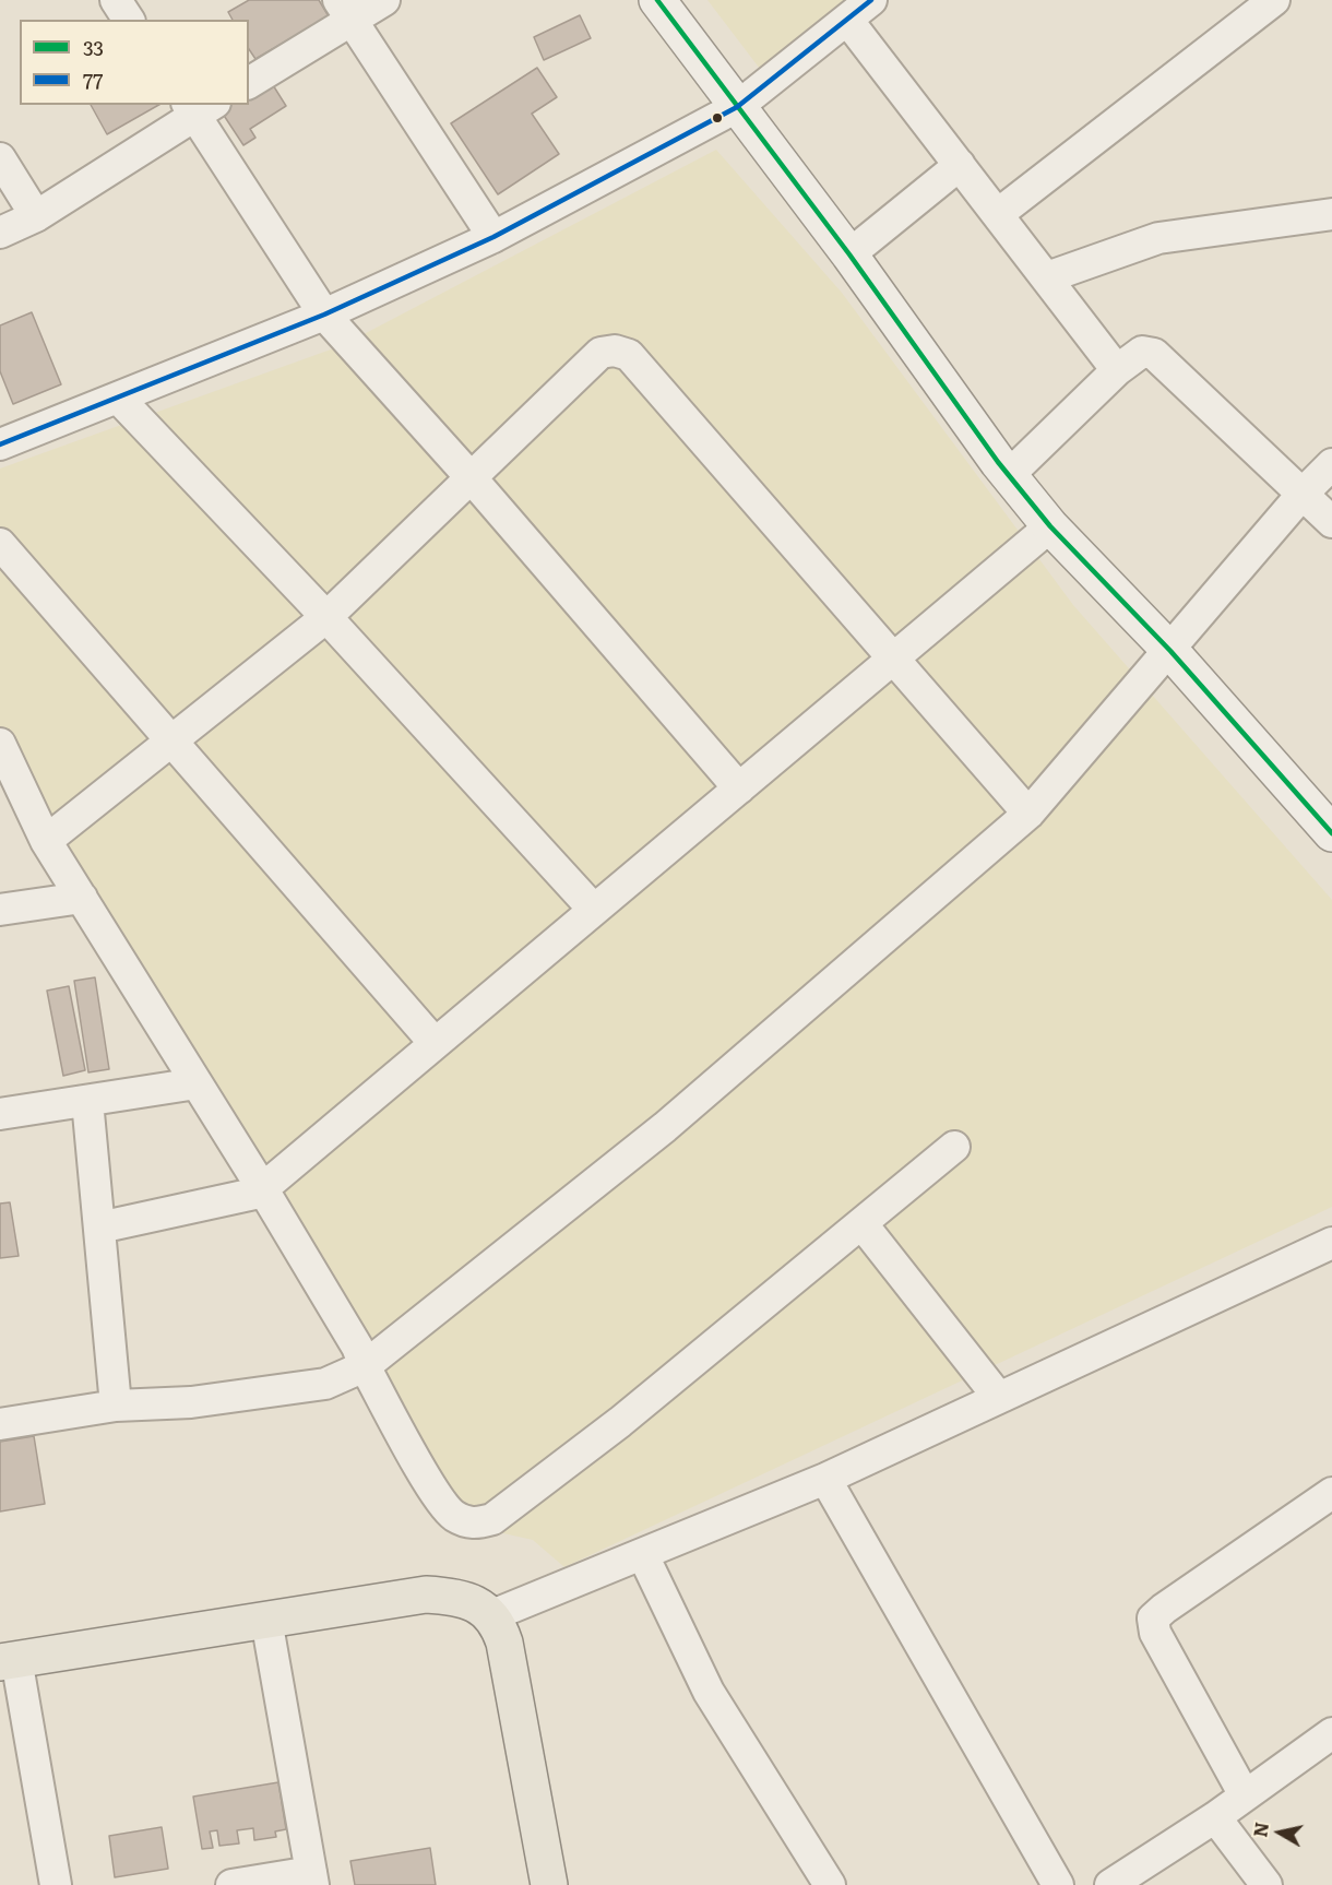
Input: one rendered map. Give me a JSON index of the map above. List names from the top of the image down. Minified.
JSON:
{"lines":["transit line 33","transit line 77"],"legend":["33","77"],"north":"left"}
